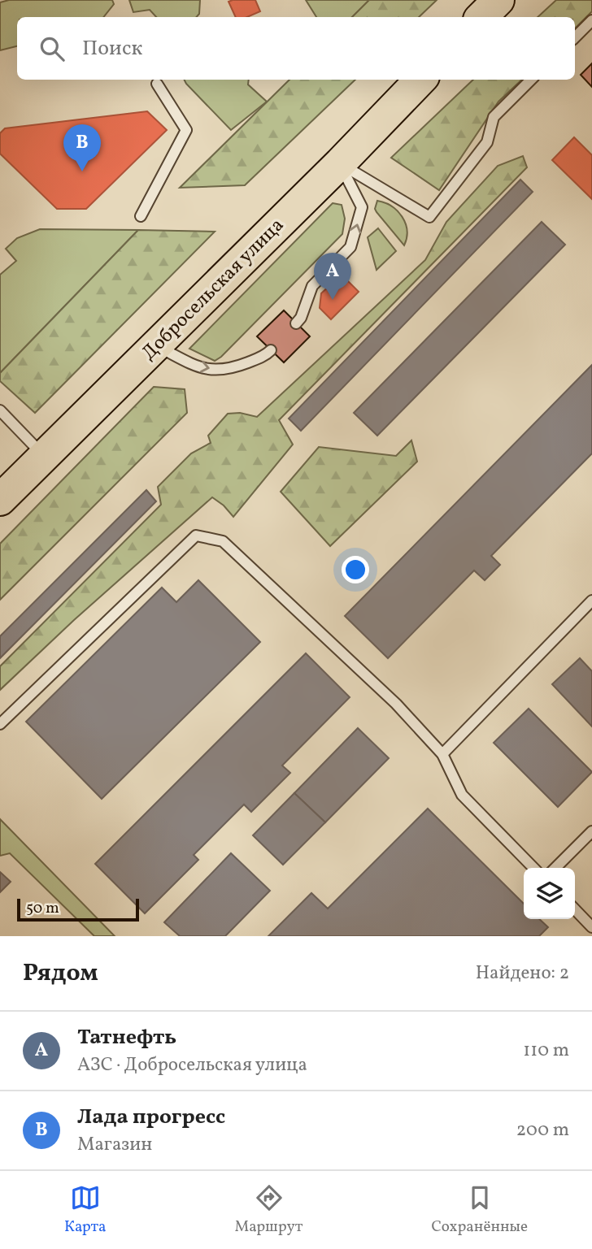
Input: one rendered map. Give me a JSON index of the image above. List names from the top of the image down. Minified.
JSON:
{"streets":{"main road":["Добросельская улица"]},"scale_bar":"50 m","page":{"search":"Поиск","pins":["B","A"],"scale":"50 m","heading":["Рядом","Найдено: 2"],"list":[{"mark":"A","name":"Татнефть","note":"АЗС · Добросельская улица","value":"110 m"},{"mark":"B","name":"Лада прогресс","note":"Магазин","value":"200 m"}],"nav":["Карта","Маршрут","Сохранённые"]}}
